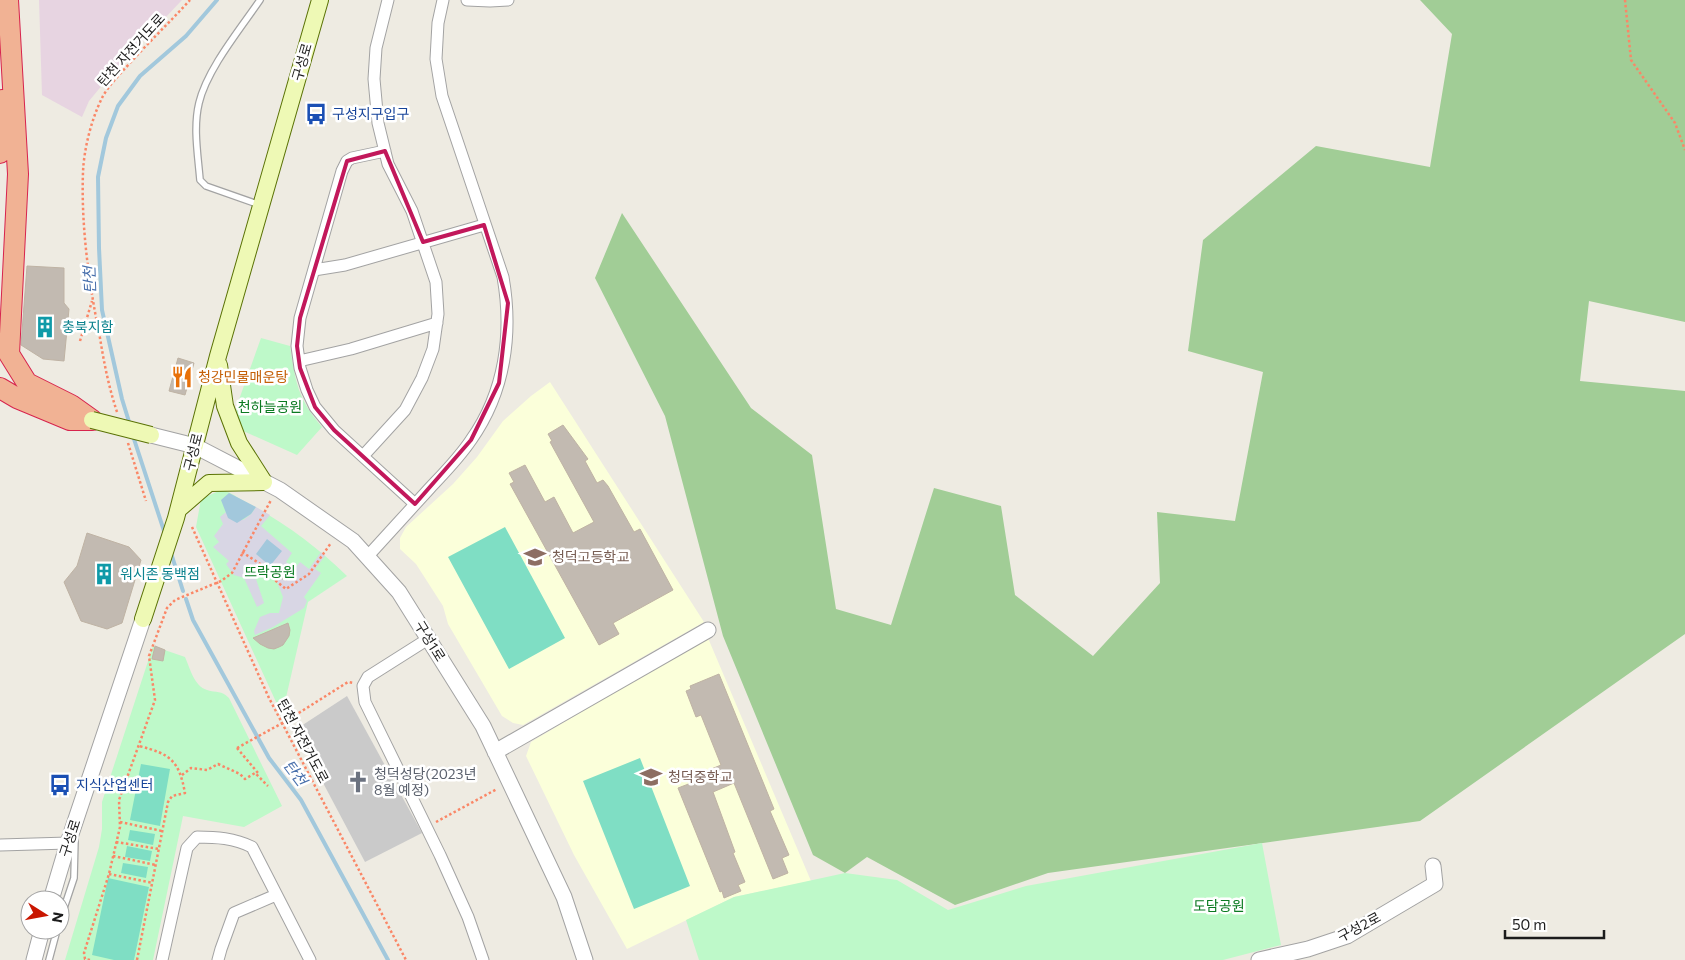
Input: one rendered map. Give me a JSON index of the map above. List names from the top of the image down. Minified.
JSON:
{"streets":{"main road":["구성로"],"street":["구성1로","구성2로"],"path":["탄천 자전거도로"]},"crossings":[["구성로","구성1로"]],"water":["탄천"],"parks":["천하늘공원","뜨락공원","도담공원"],"places":{"bus stop":["구성지구입구","지식산업센터"],"building":["충북지함","워시존 동백점"],"restaurant":["청강민물매운탕"],"school or university":["청덕고등학교","청덕중학교"],"church":["청덕성당(2023년 8월 예정)"]},"scale_bar":"50 m","north":"right"}
